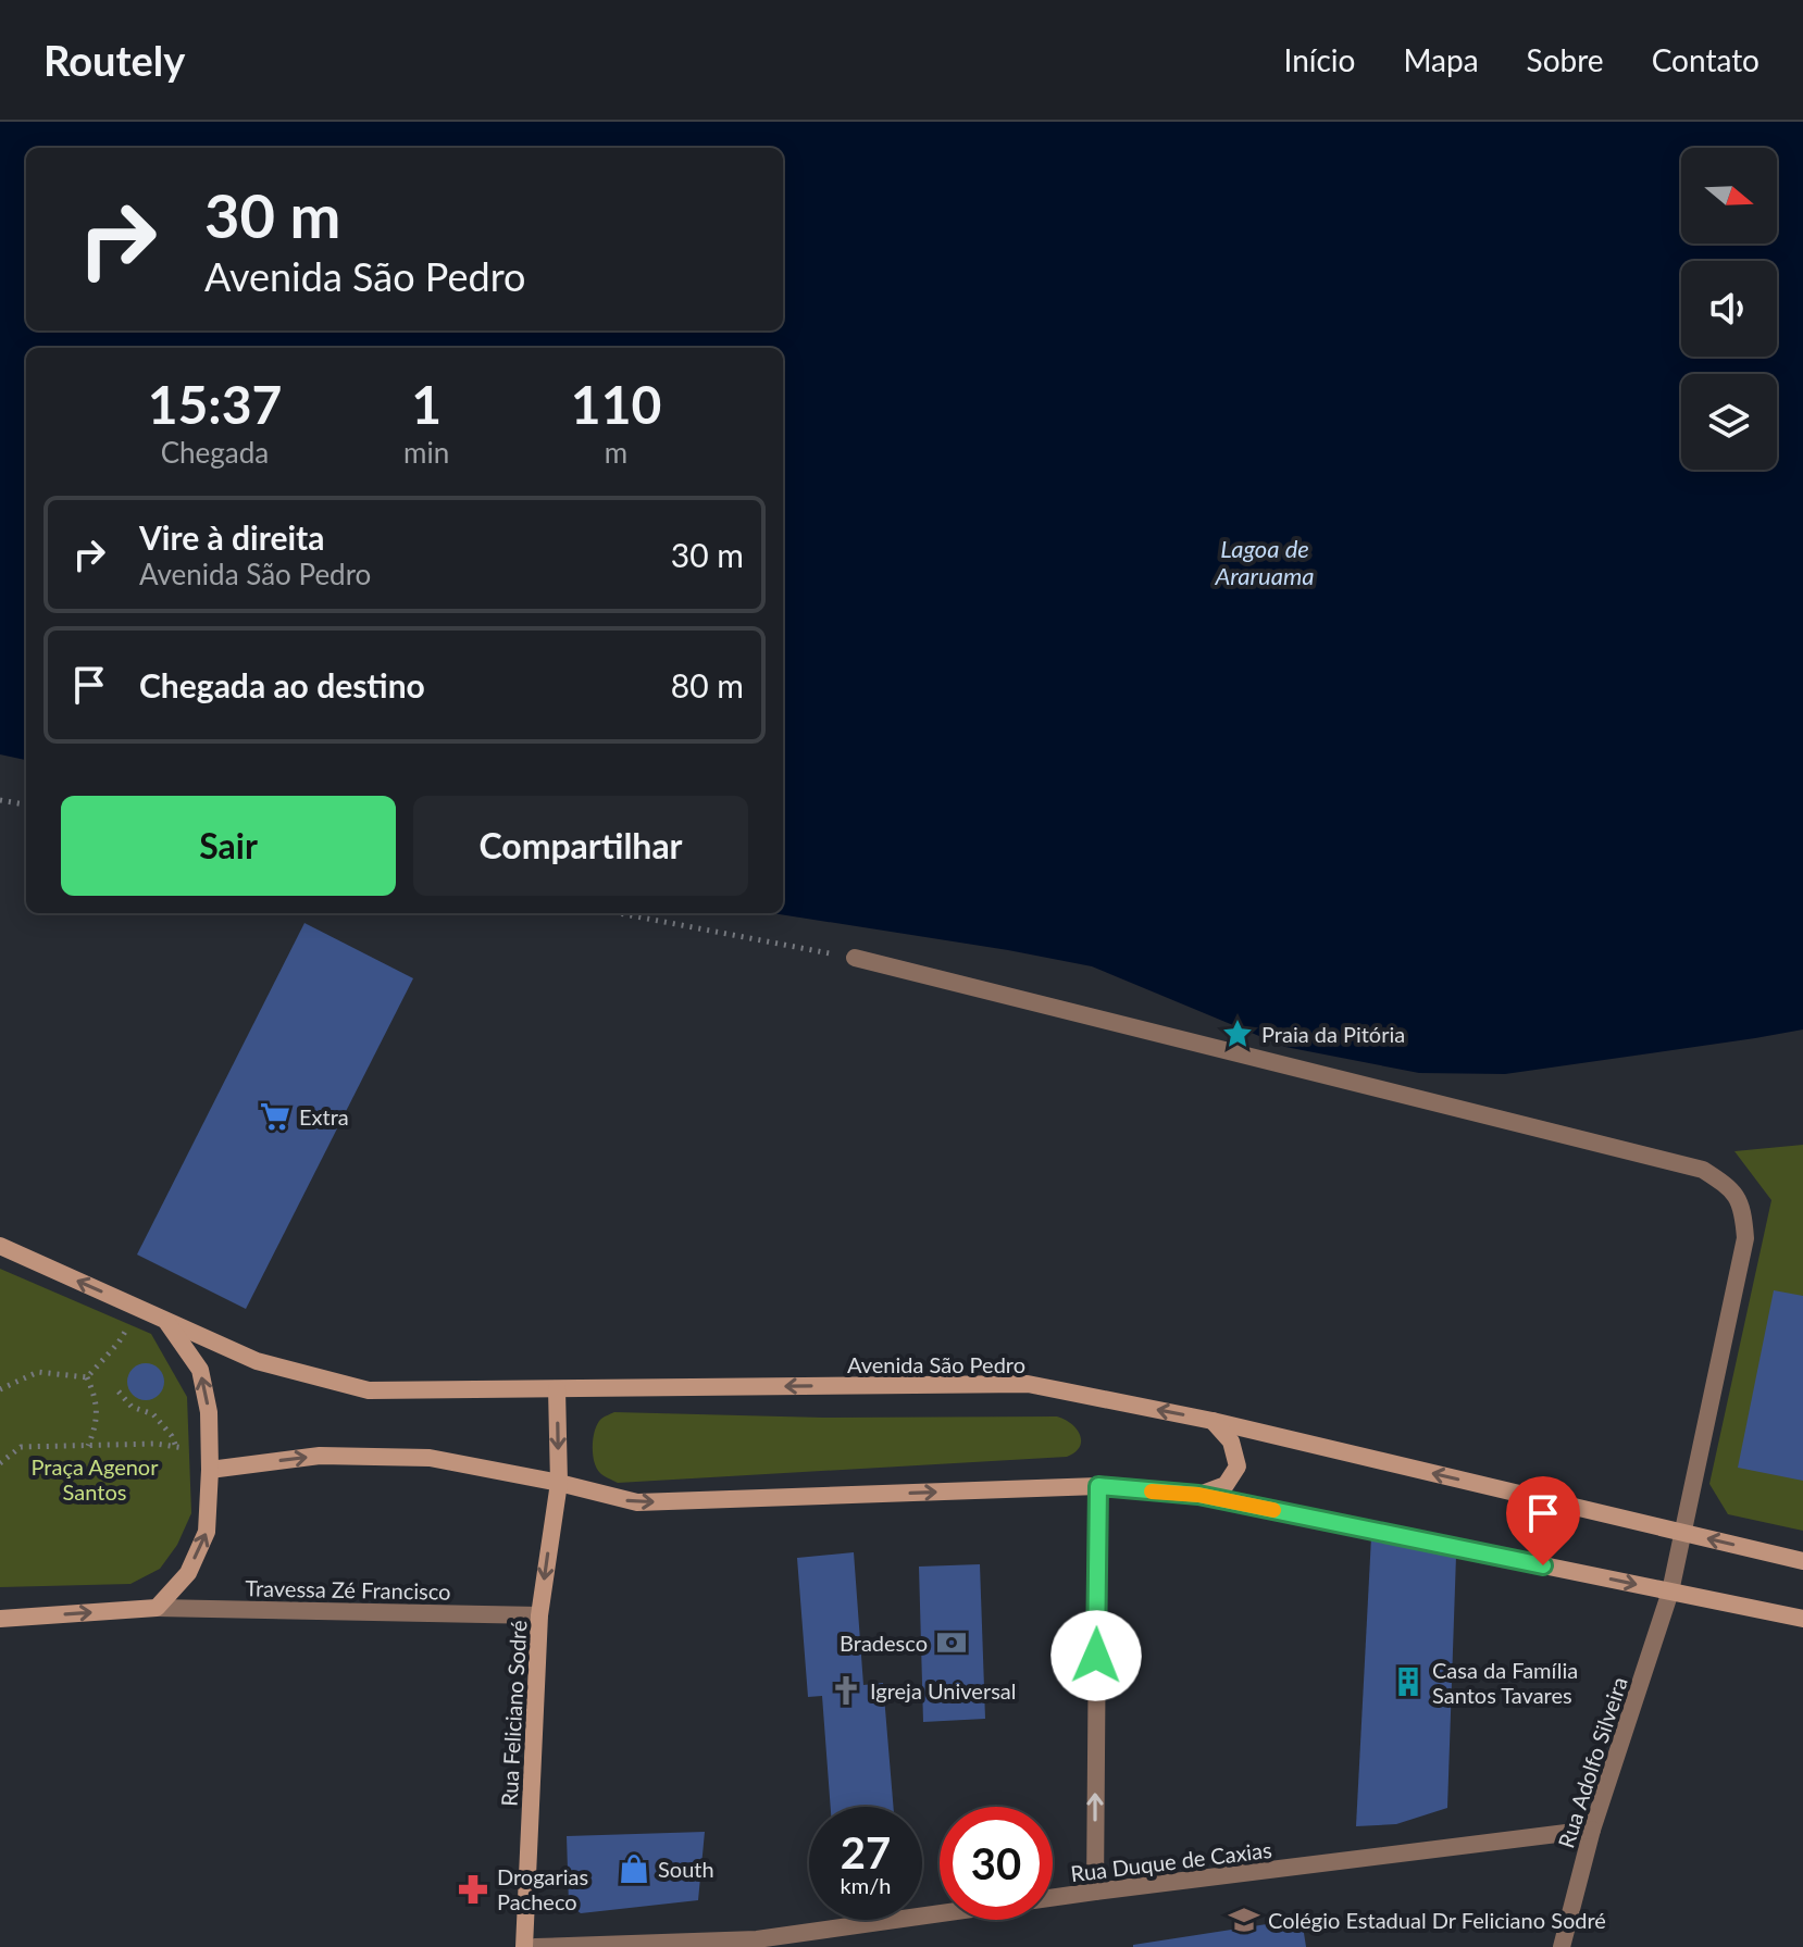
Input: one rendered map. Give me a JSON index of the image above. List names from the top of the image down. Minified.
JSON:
{"streets":{"street":["Avenida São Pedro","Travessa Zé Francisco","Rua Feliciano Sodré","Rua Adolfo Silveira","Rua Duque de Caxias"]},"crossings":[["Avenida São Pedro","Rua Feliciano Sodré"],["Avenida São Pedro","Rua Adolfo Silveira"],["Travessa Zé Francisco","Rua Feliciano Sodré"],["Rua Adolfo Silveira","Rua Duque de Caxias"]],"one_way":["Rua Feliciano Sodré"],"water":["Lagoa de Araruama"],"parks":["Praça Agenor Santos"],"places":{"place":["Praia da Pitória"],"supermarket":["Extra"],"bank":["Bradesco"],"building":["Casa da Família Santos Tavares"],"church":["Igreja Universal"],"shop":["South"],"pharmacy":["Drogarias Pacheco"],"school or university":["Colégio Estadual Dr Feliciano Sodré"]},"north":"right","page":{"header":"Routely","nav":["Início","Mapa","Sobre","Contato"],"turn":["30 m","Avenida São Pedro"],"eta":["15:37","Chegada","1","min","110","m"],"list":[{"name":"Vire à direita","note":"Avenida São Pedro","value":"30 m"},{"name":"Chegada ao destino","value":"80 m"}],"buttons":["Sair","Compartilhar"],"speed":"27 km/h","limit":"30"}}
